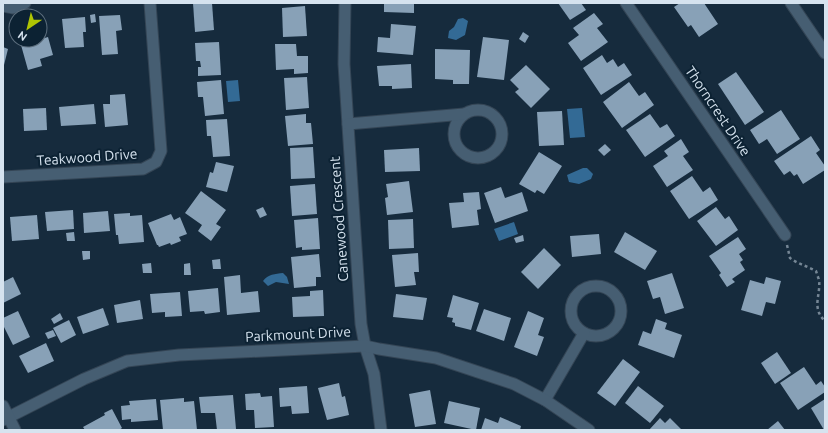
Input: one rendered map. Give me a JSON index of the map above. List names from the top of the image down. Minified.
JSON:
{"streets":{"street":["Thorncrest Drive","Teakwood Drive","Canewood Crescent","Parkmount Drive"]},"crossings":[["Canewood Crescent","Parkmount Drive"]],"north":"bottom left"}
